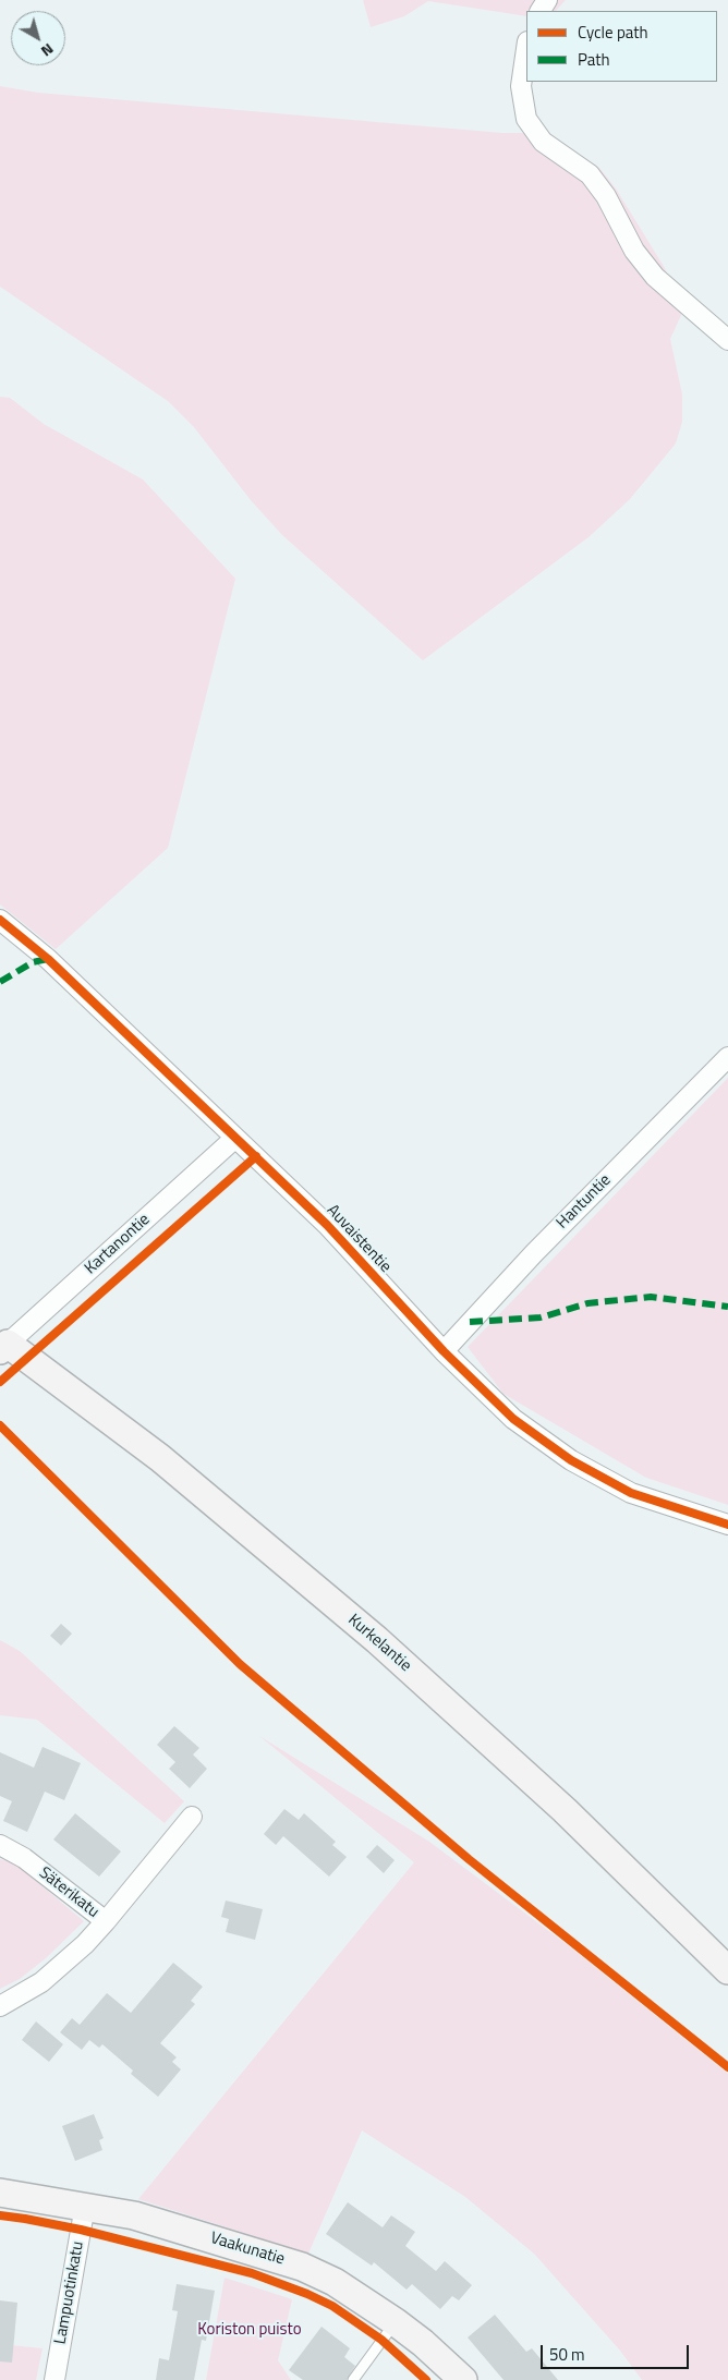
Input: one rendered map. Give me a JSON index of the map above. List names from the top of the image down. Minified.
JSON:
{"streets":{"street":["Hantuntie","Auvaistentie","Kartanontie","Kurkelantie","Säterikatu","Vaakunatie","Lampuotinkatu"]},"crossings":[["Hantuntie","Auvaistentie"],["Auvaistentie","Kartanontie"],["Kartanontie","Kurkelantie"],["Vaakunatie","Lampuotinkatu"]],"parks":["Koriston puisto"],"legend":["Cycle path","Path"],"scale_bar":"50 m","north":"bottom right"}
